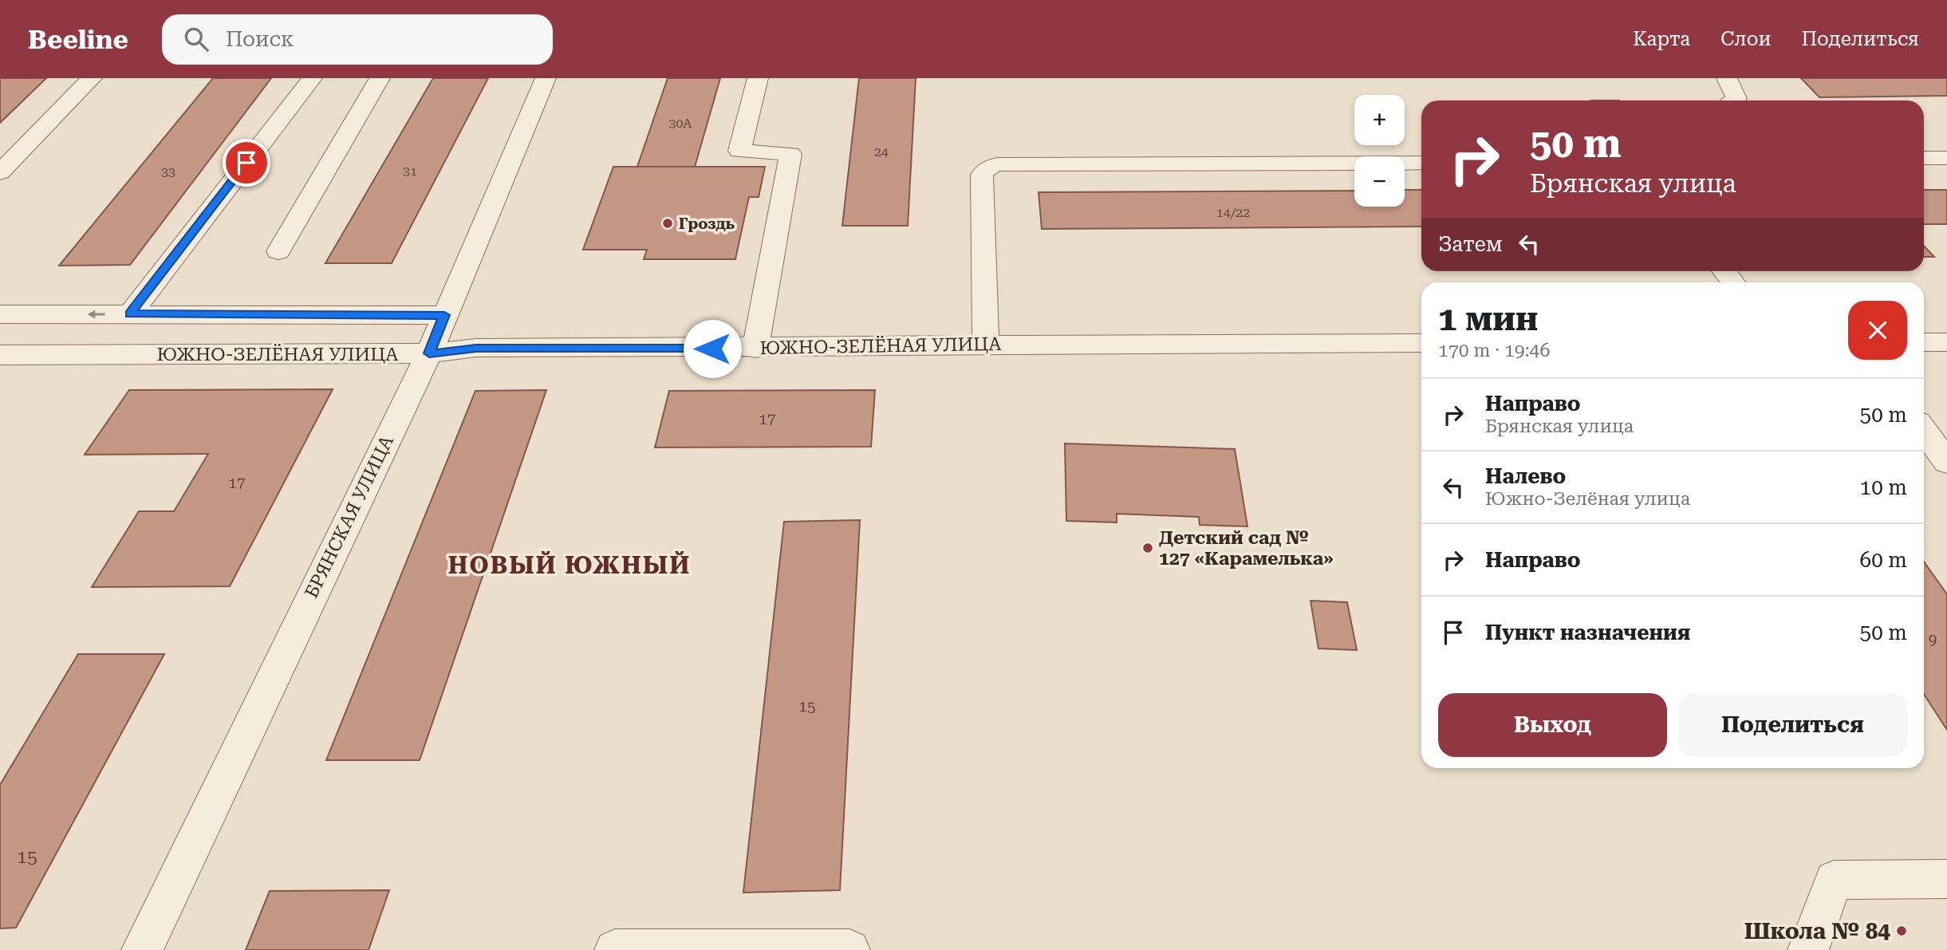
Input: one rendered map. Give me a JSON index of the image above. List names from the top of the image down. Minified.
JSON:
{"streets":{"street":["ЮЖНО-ЗЕЛЁНАЯ УЛИЦА","БРЯНСКАЯ УЛИЦА"]},"crossings":[["ЮЖНО-ЗЕЛЁНАЯ УЛИЦА","БРЯНСКАЯ УЛИЦА"]],"districts":["НОВЫЙ ЮЖНЫЙ"],"places":["Гроздь","Детский сад № 127 «Карамелька»","Школа № 84"],"house_numbers":["30А","24","31","33","14/22","17","17","9","15","15"],"page":{"header":"Beeline","search":"Поиск","nav":["Карта","Слои","Поделиться"],"map_buttons":["+","−"],"turn":["50 m","Брянская улица"],"then":"Затем","heading":["1 мин","170 m · 19:46"],"list":[{"name":"Направо","note":"Брянская улица","value":"50 m"},{"name":"Налево","note":"Южно-Зелёная улица","value":"10 m"},{"name":"Направо","value":"60 m"},{"name":"Пункт назначения","value":"50 m"}],"buttons":["Выход","Поделиться"]}}
